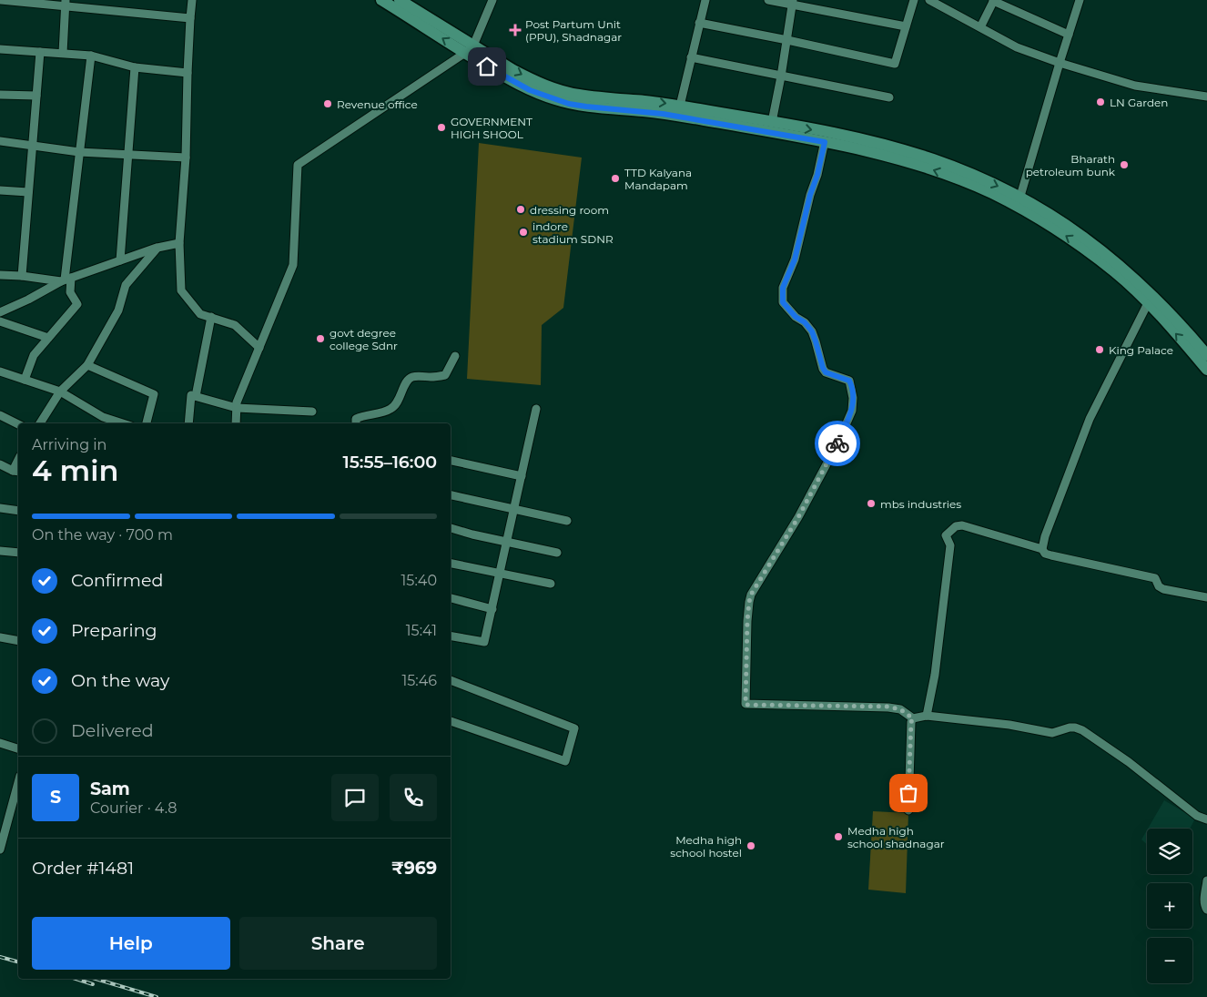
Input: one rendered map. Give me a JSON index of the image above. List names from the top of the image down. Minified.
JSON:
{"places":{"health":["Post Partum Unit (PPU), Shadnagar"],"other":["LN Garden","Revenue office","GOVERNMENT HIGH SHOOL","Bharath petroleum bunk","TTD Kalyana Mandapam","dressing room","indore stadium SDNR","govt degree college Sdnr","King Palace","mbs industries","Medha high school shadnagar","Medha high school hostel"]},"page":{"heading":["4 min","Arriving in","15:55–16:00"],"panel":["Sam","Courier · 4.8","Order #1481","₹969"],"bar":"On the way · 700 m","list":[["Confirmed","15:40"],["Preparing","15:41"],["On the way","15:46"],"Delivered"],"round":"S","map_buttons":["+","−"],"buttons":["Help","Share"]}}
